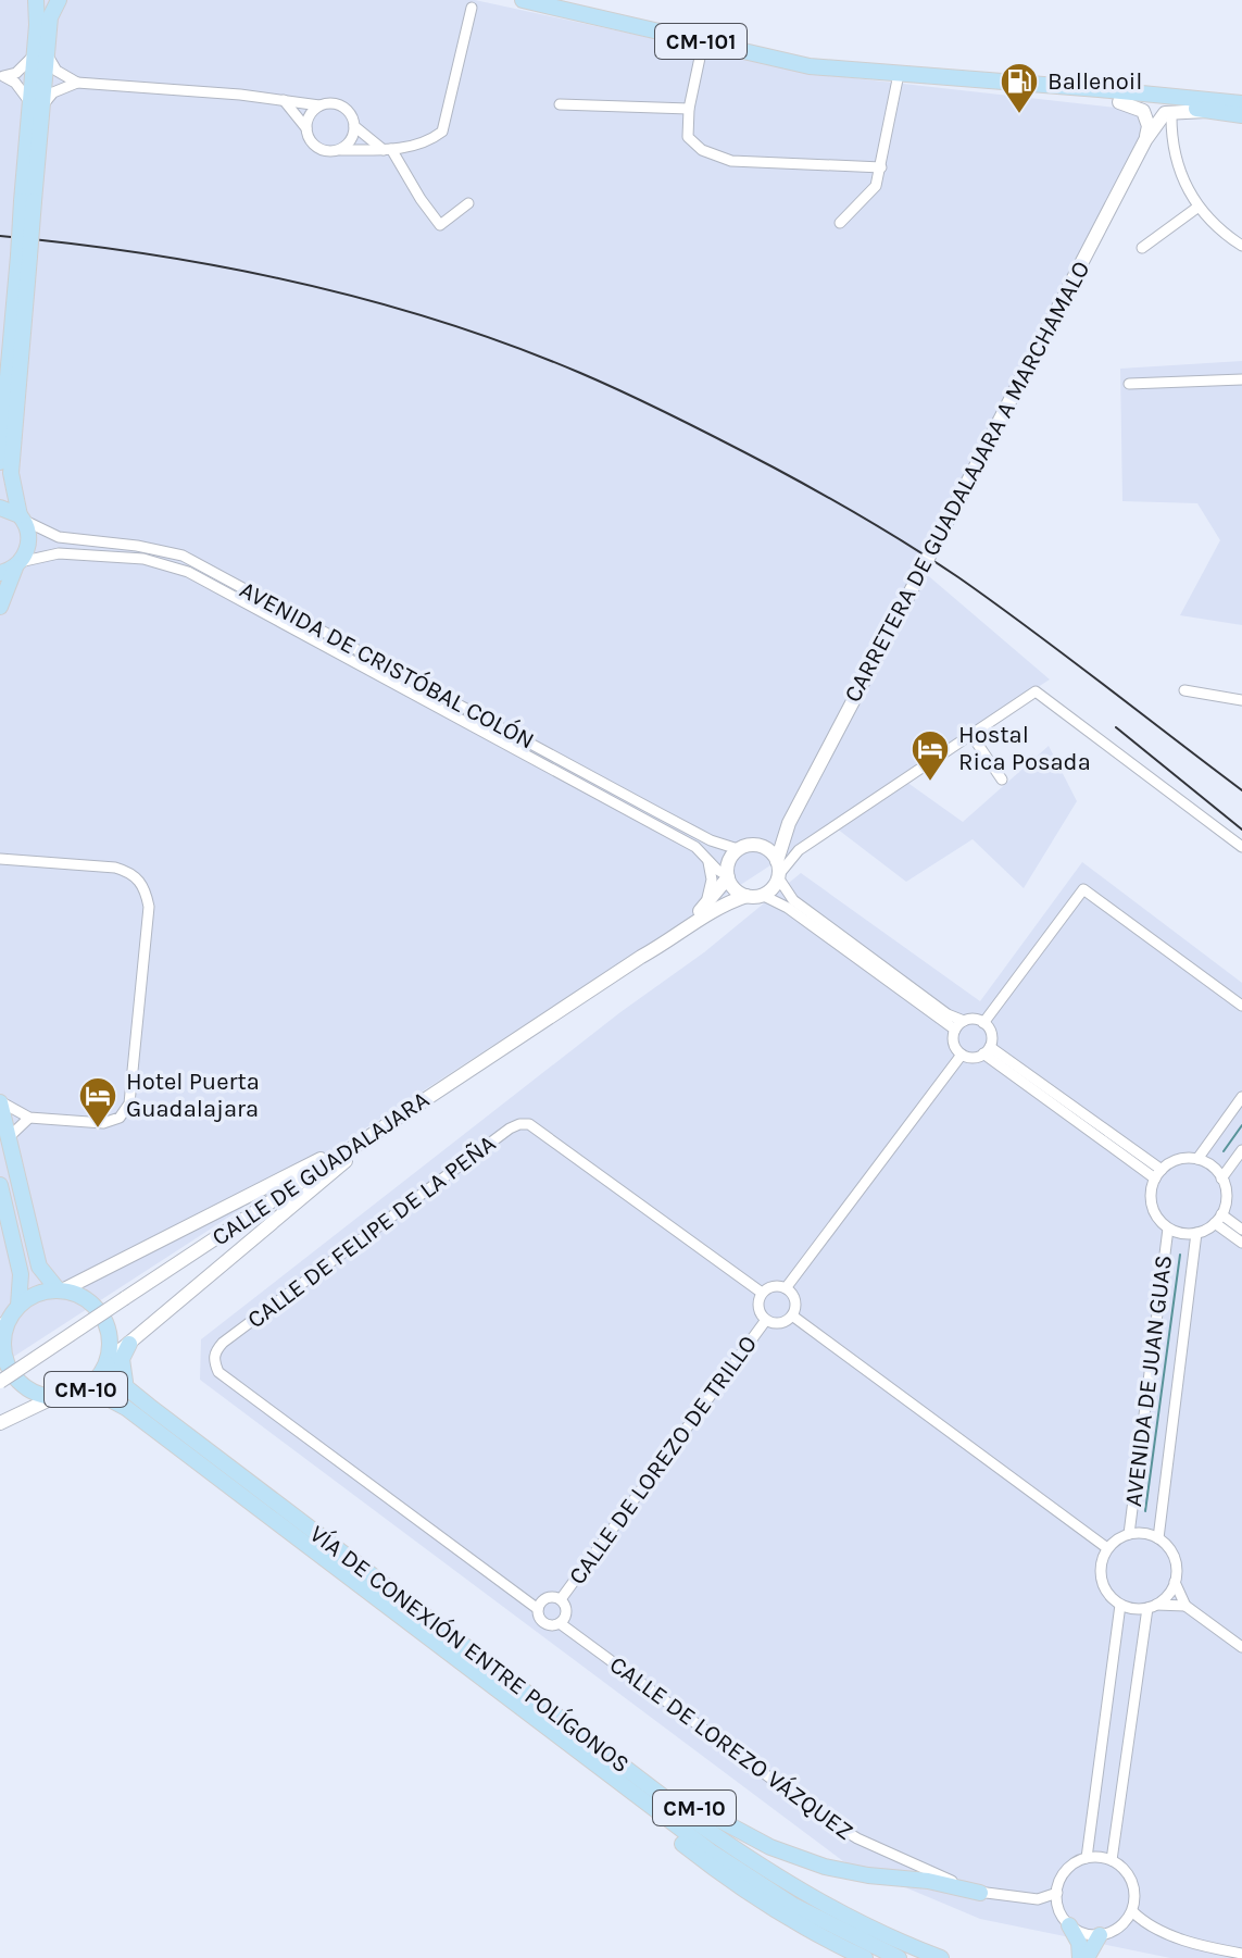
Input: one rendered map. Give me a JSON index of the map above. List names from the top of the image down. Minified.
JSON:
{"streets":{"main road":["CM-101","CARRETERA DE GUADALAJARA A MARCHAMALO","CALLE DE GUADALAJARA","CM-10","VÍA DE CONEXIÓN ENTRE POLÍGONOS"],"street":["AVENIDA DE CRISTÓBAL COLÓN","CALLE DE FELIPE DE LA PEÑA","AVENIDA DE JUAN GUAS","CALLE DE LOREZO DE TRILLO","CALLE DE LOREZO VÁZQUEZ"]},"crossings":[["CARRETERA DE GUADALAJARA A MARCHAMALO","AVENIDA DE CRISTÓBAL COLÓN"],["CARRETERA DE GUADALAJARA A MARCHAMALO","CALLE DE GUADALAJARA"],["AVENIDA DE CRISTÓBAL COLÓN","CALLE DE GUADALAJARA"],["CALLE DE FELIPE DE LA PEÑA","CALLE DE LOREZO DE TRILLO"],["CALLE DE FELIPE DE LA PEÑA","CALLE DE LOREZO VÁZQUEZ"],["CM-10","VÍA DE CONEXIÓN ENTRE POLÍGONOS"],["CM-10","CALLE DE LOREZO VÁZQUEZ"],["CALLE DE LOREZO DE TRILLO","CALLE DE LOREZO VÁZQUEZ"]],"places":{"fuel station":["Ballenoil"],"hotel":["Hostal Rica Posada","Hotel Puerta Guadalajara"]}}
